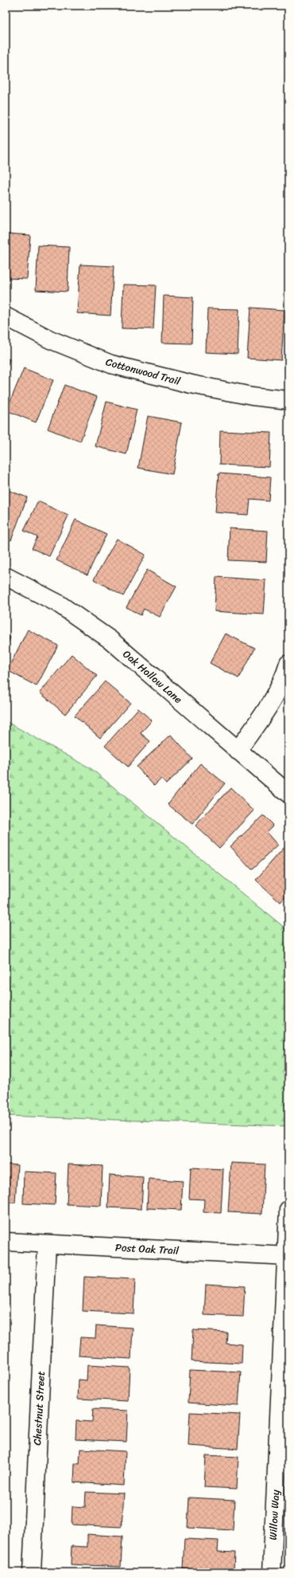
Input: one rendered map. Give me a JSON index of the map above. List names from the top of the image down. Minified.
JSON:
{"streets":{"street":["Cottonwood Trail","Oak Hollow Lane","Post Oak Trail","Chestnut Street","Willow Way"]},"crossings":[["Post Oak Trail","Chestnut Street"],["Post Oak Trail","Willow Way"]]}
